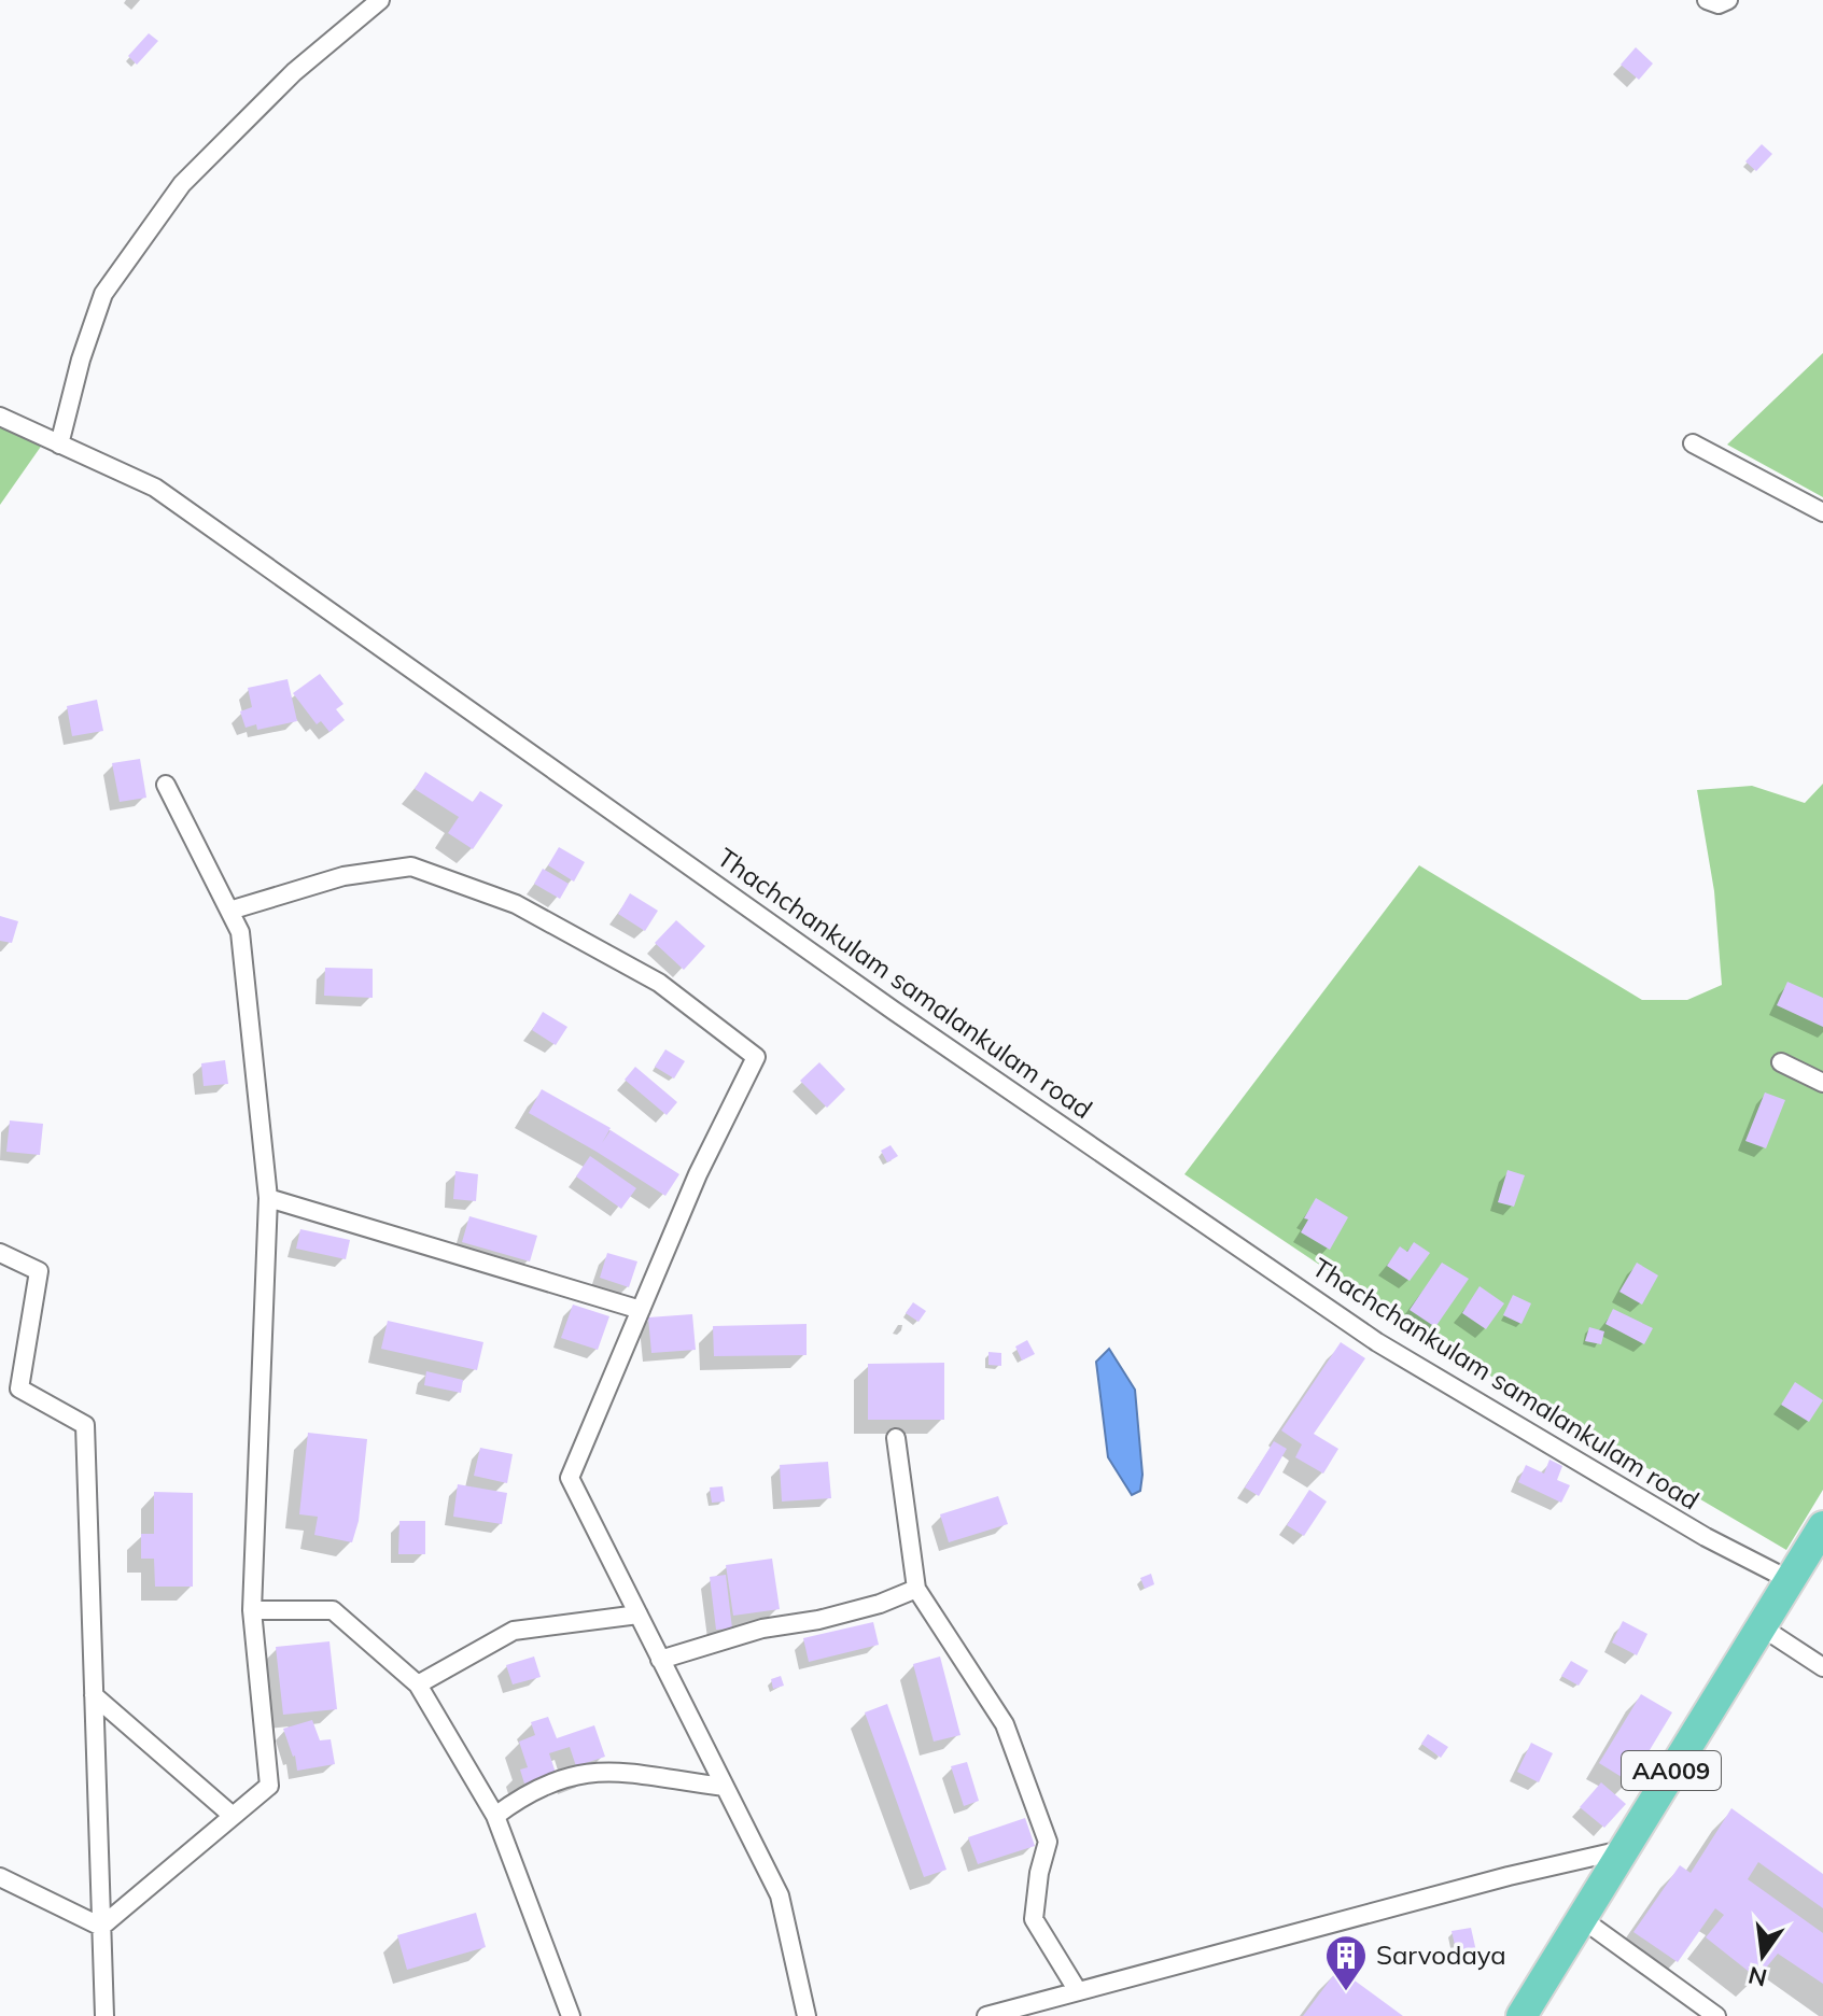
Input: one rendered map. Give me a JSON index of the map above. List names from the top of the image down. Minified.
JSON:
{"streets":{"highway":["AA009"],"street":["Thachchankulam samalankulam road"]},"crossings":[["Thachchankulam samalankulam road","AA009"]],"places":{"building":["Sarvodaya"]},"north":"bottom"}
